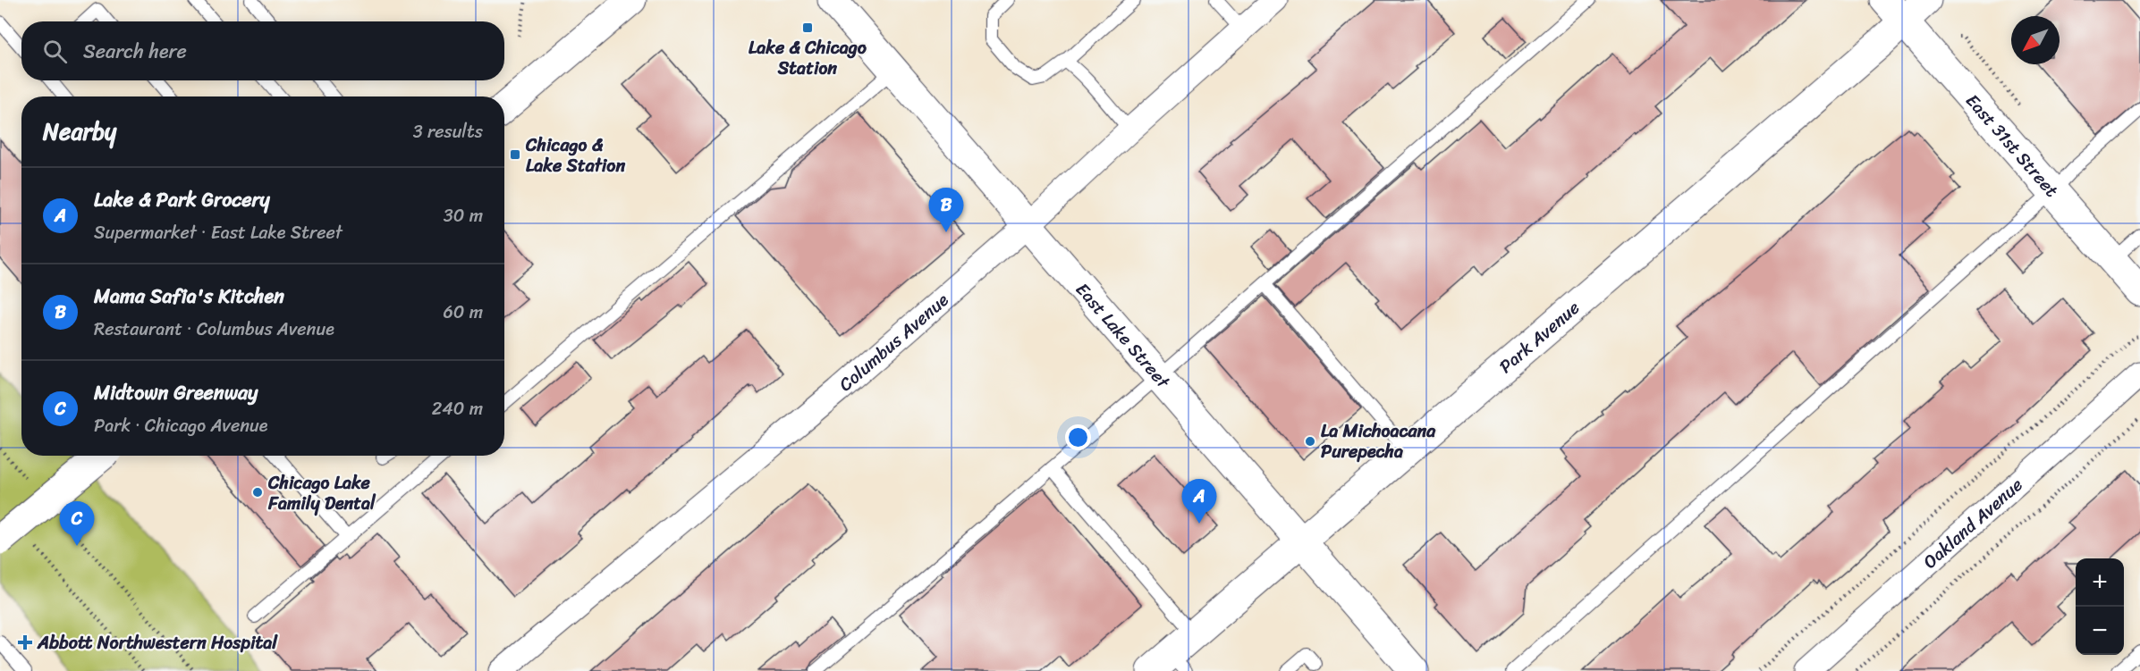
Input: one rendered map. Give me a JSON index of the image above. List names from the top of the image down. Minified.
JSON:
{"streets":{"street":["East 31st Street","East Lake Street","Park Avenue","Columbus Avenue","Oakland Avenue"]},"crossings":[["East 31st Street","Park Avenue"],["East Lake Street","Park Avenue"],["East Lake Street","Columbus Avenue"]],"places":{"transit":["Lake & Chicago Station","Chicago & Lake Station"],"other":["La Michoacana Purepecha","Chicago Lake Family Dental"],"health":["Abbott Northwestern Hospital"]},"north":"bottom left","page":{"search":"Search here","heading":["Nearby","3 results"],"list":[{"mark":"A","name":"Lake & Park Grocery","note":"Supermarket · East Lake Street","value":"30 m"},{"mark":"B","name":"Mama Safia's Kitchen","note":"Restaurant · Columbus Avenue","value":"60 m"},{"mark":"C","name":"Midtown Greenway","note":"Park · Chicago Avenue","value":"240 m"}],"pins":["B","A","C"],"map_buttons":["+","−"]}}
